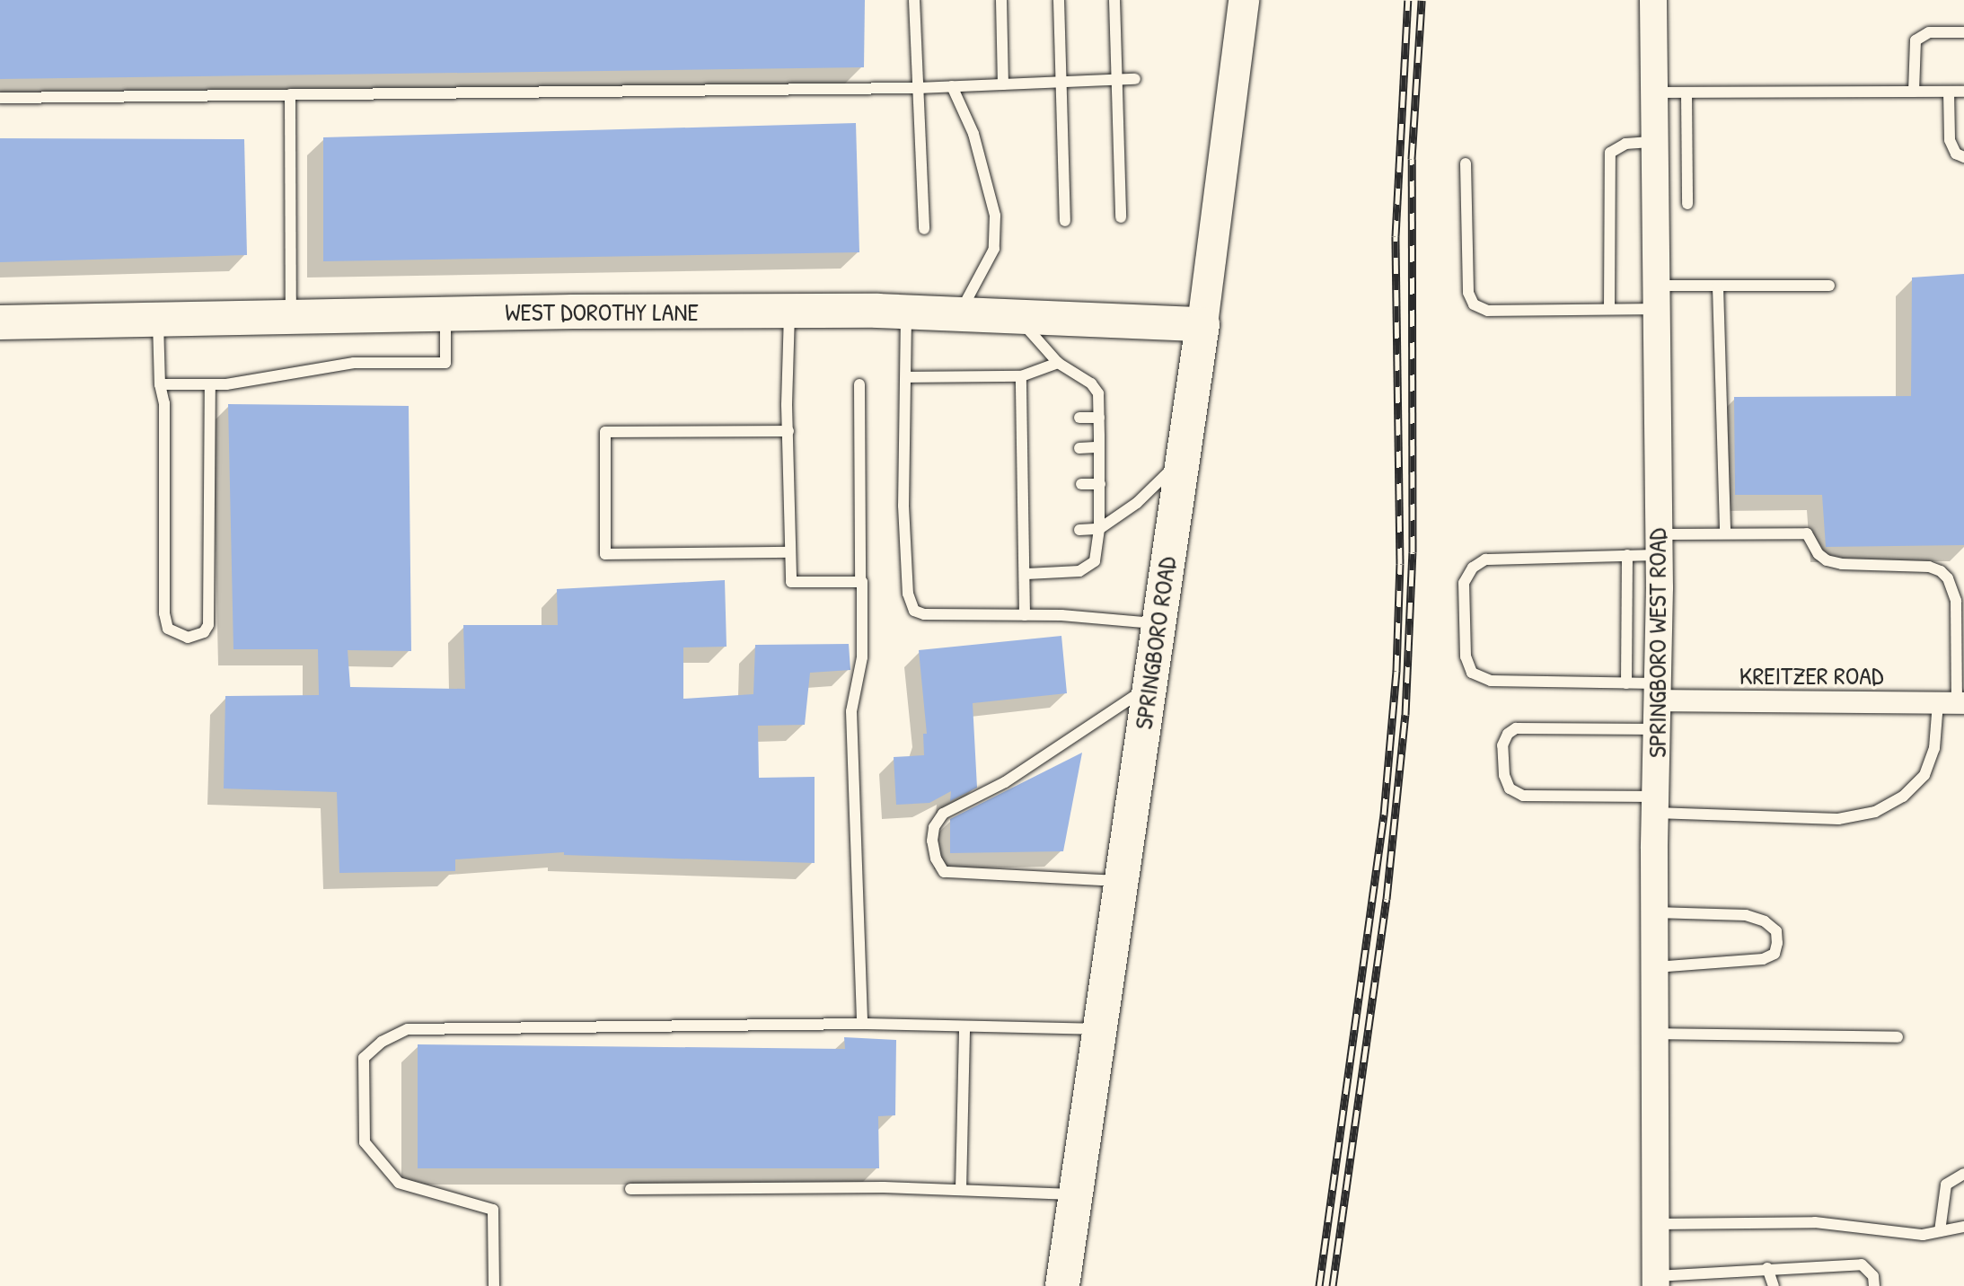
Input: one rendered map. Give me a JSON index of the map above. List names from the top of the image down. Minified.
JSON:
{"streets":{"main road":["WEST DOROTHY LANE","SPRINGBORO ROAD"],"street":["SPRINGBORO WEST ROAD","KREITZER ROAD"]},"crossings":[["WEST DOROTHY LANE","SPRINGBORO ROAD"],["SPRINGBORO WEST ROAD","KREITZER ROAD"]]}
